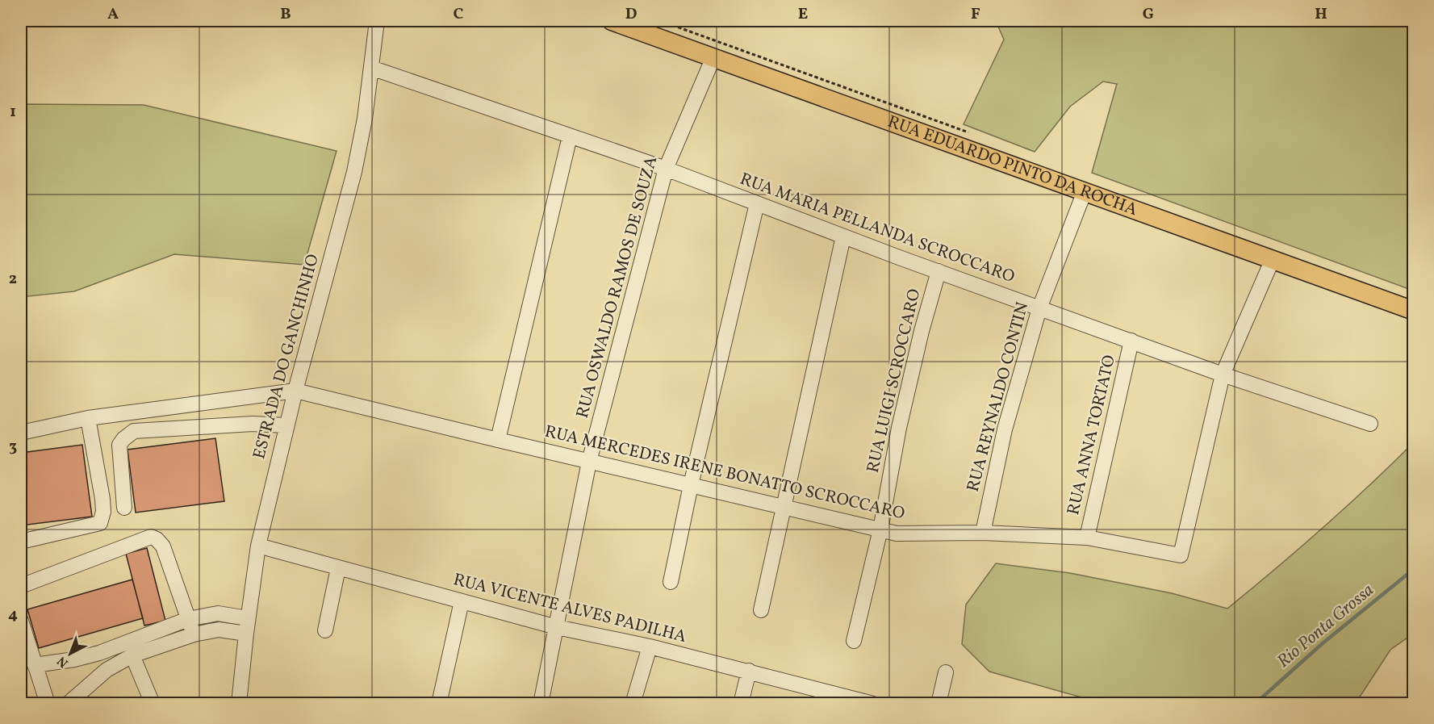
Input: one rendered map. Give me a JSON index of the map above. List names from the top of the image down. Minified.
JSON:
{"streets":{"main road":["RUA EDUARDO PINTO DA ROCHA"],"street":["RUA MARIA PELLANDA SCROCCARO","RUA OSWALDO RAMOS DE SOUZA","ESTRADA DO GANCHINHO","RUA LUIGI SCROCCARO","RUA REYNALDO CONTIN","RUA ANNA TORTATO","RUA MERCEDES IRENE BONATTO SCROCCARO","RUA VICENTE ALVES PADILHA"]},"crossings":[["RUA EDUARDO PINTO DA ROCHA","RUA OSWALDO RAMOS DE SOUZA"],["RUA EDUARDO PINTO DA ROCHA","RUA REYNALDO CONTIN"],["RUA MARIA PELLANDA SCROCCARO","RUA OSWALDO RAMOS DE SOUZA"],["RUA MARIA PELLANDA SCROCCARO","ESTRADA DO GANCHINHO"],["RUA MARIA PELLANDA SCROCCARO","RUA LUIGI SCROCCARO"],["RUA MARIA PELLANDA SCROCCARO","RUA REYNALDO CONTIN"],["RUA MARIA PELLANDA SCROCCARO","RUA ANNA TORTATO"],["RUA MARIA PELLANDA SCROCCARO","RUA MERCEDES IRENE BONATTO SCROCCARO"],["RUA OSWALDO RAMOS DE SOUZA","RUA MERCEDES IRENE BONATTO SCROCCARO"],["RUA OSWALDO RAMOS DE SOUZA","RUA VICENTE ALVES PADILHA"],["ESTRADA DO GANCHINHO","RUA MERCEDES IRENE BONATTO SCROCCARO"],["ESTRADA DO GANCHINHO","RUA VICENTE ALVES PADILHA"],["RUA LUIGI SCROCCARO","RUA MERCEDES IRENE BONATTO SCROCCARO"],["RUA REYNALDO CONTIN","RUA MERCEDES IRENE BONATTO SCROCCARO"],["RUA ANNA TORTATO","RUA MERCEDES IRENE BONATTO SCROCCARO"]],"water":["Rio Ponta Grossa"],"north":"bottom left","grid":{"columns":["A","B","C","D","E","F","G","H"],"rows":["1","2","3","4"]}}
